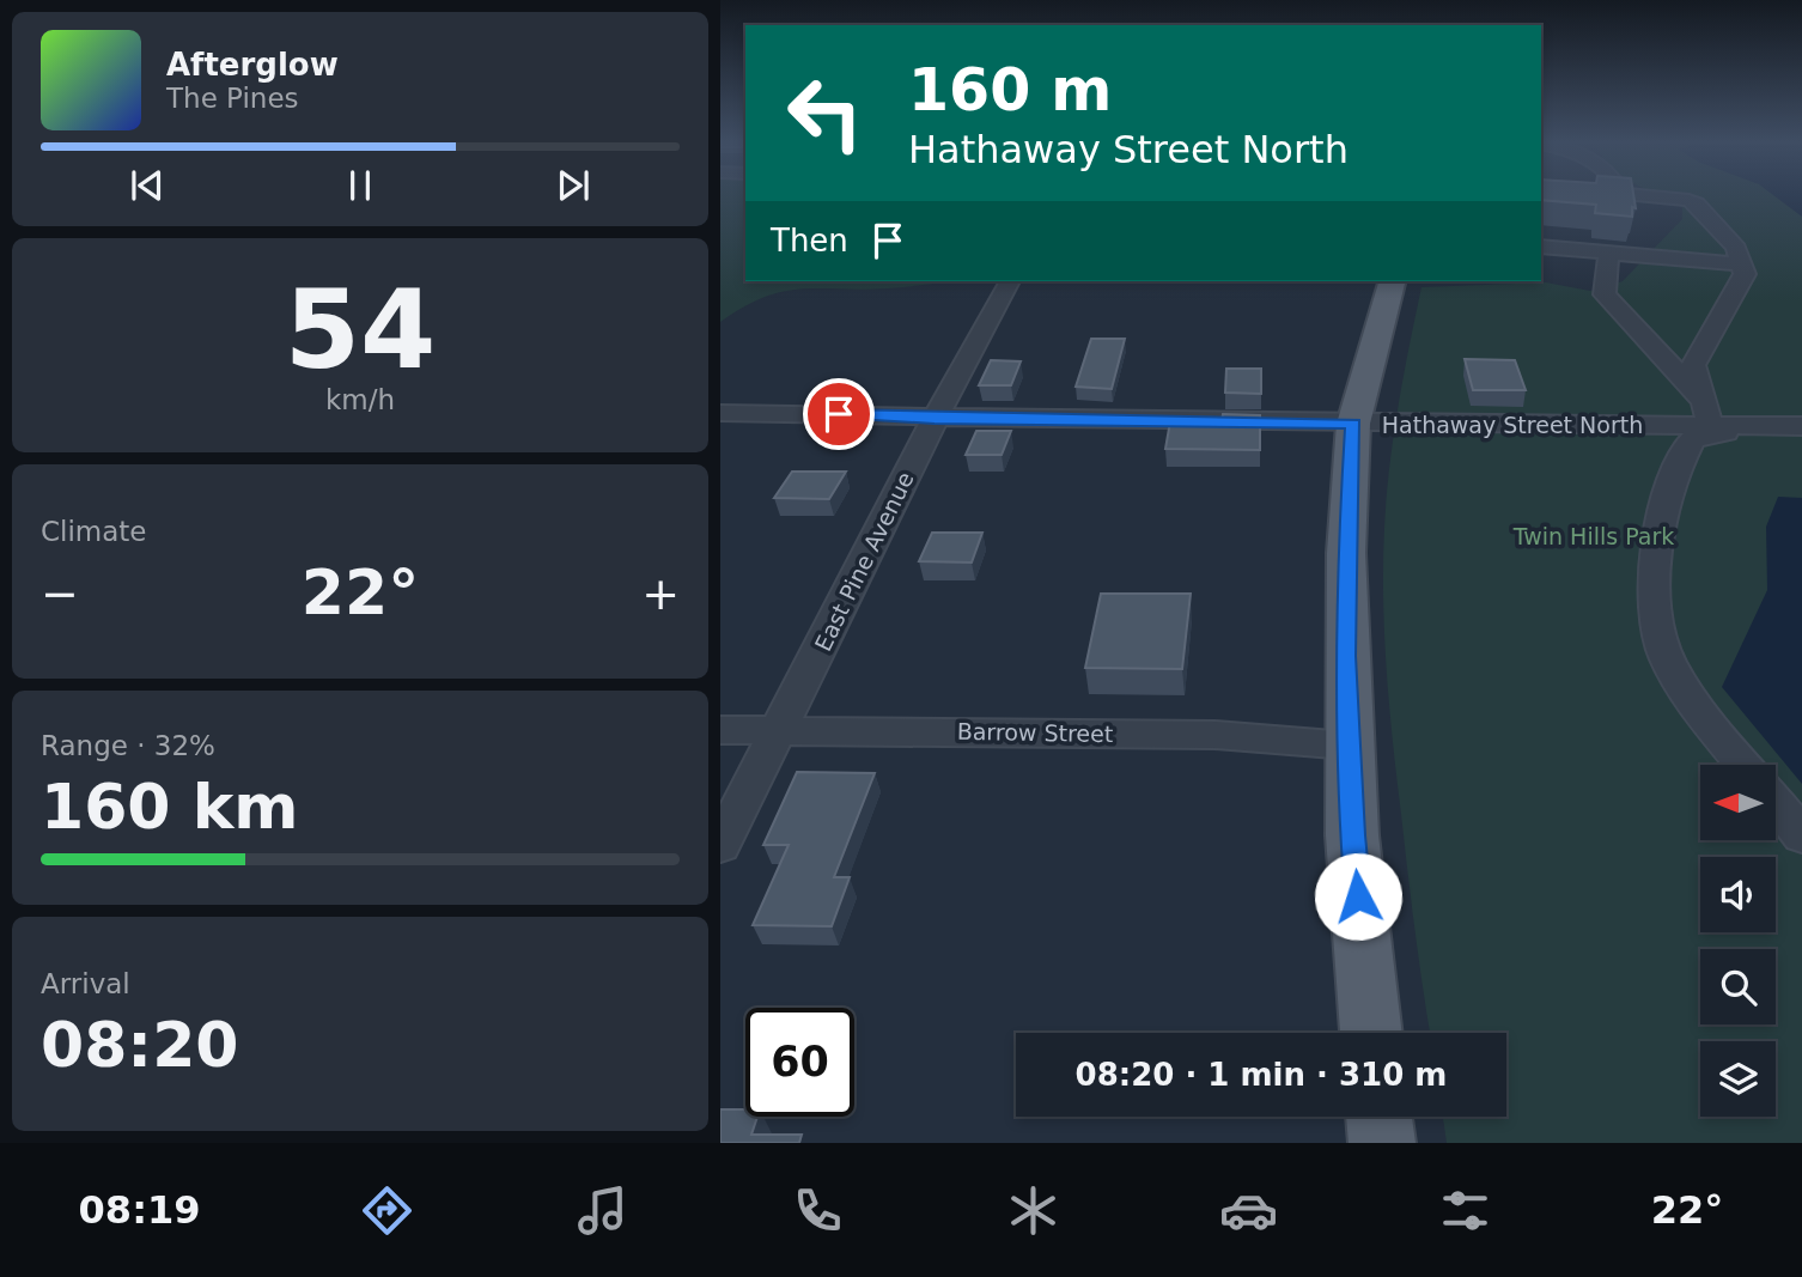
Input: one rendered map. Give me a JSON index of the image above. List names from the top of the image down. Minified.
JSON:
{"streets":{"street":["Hathaway Street North","East Pine Avenue","Barrow Street"]},"crossings":[["Hathaway Street North","East Pine Avenue"],["East Pine Avenue","Barrow Street"]],"parks":["Twin Hills Park"],"north":"left","page":{"turn":["160 m","Hathaway Street North"],"song":["Afterglow","The Pines"],"then":"Then","tile":[["54","km/h"],"Climate",["Range · 32%","160 km"],["Arrival","08:20"]],"heat":["−","22°","+"],"limit":"60","trip":"08:20 · 1 min · 310 m","tabs":["08:19","22°"]}}
